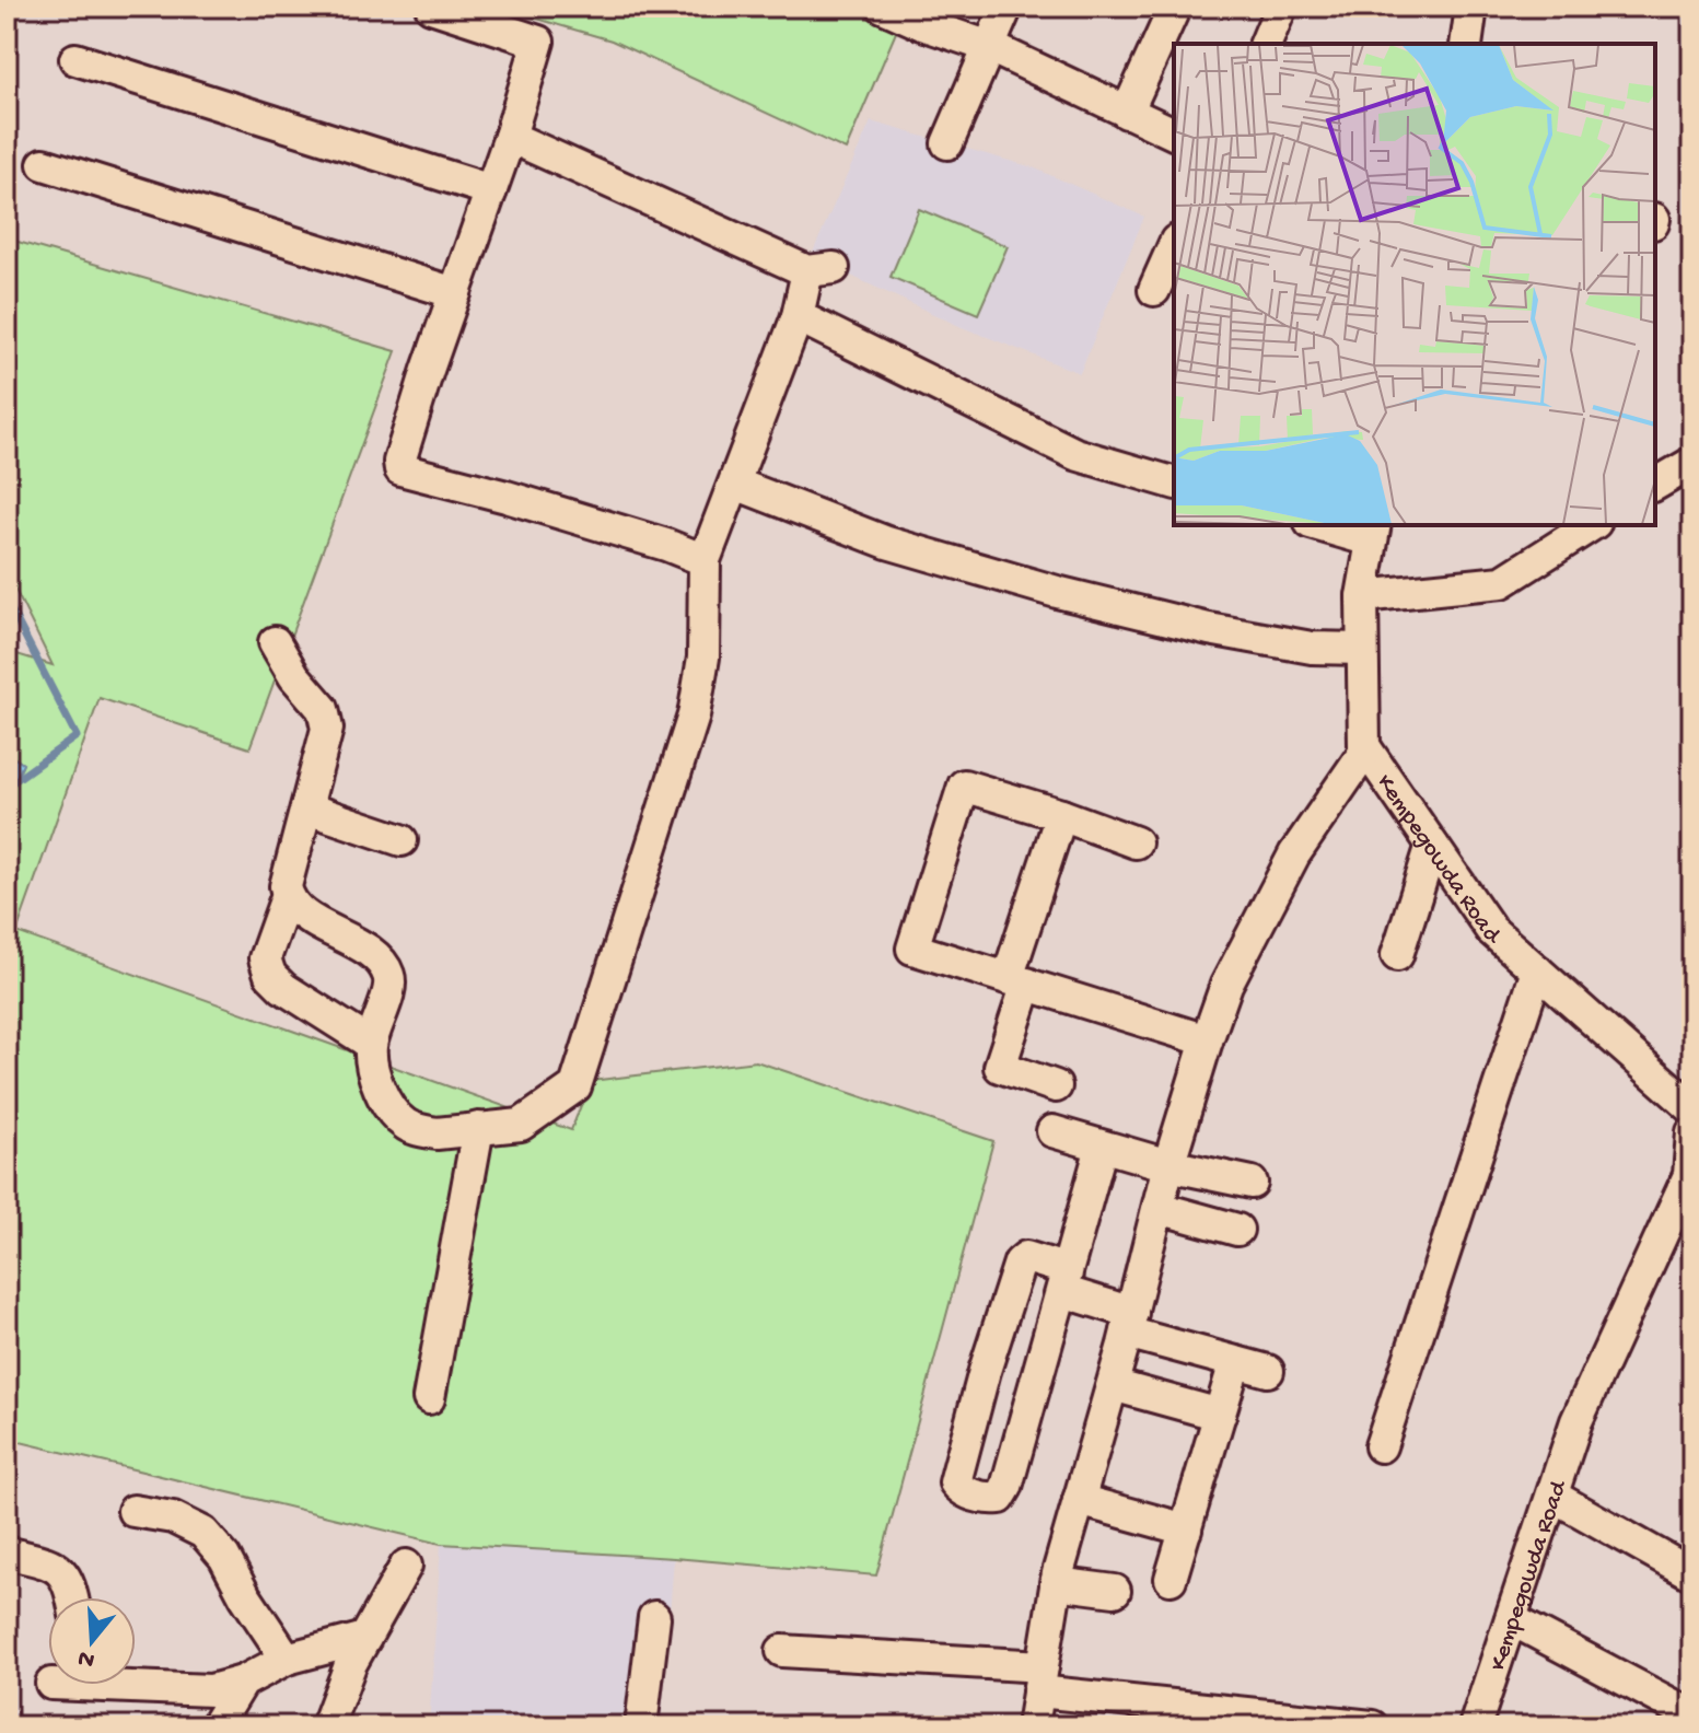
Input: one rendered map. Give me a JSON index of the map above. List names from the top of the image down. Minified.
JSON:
{"streets":{"street":["Kempegowda Road"]},"north":"bottom"}
